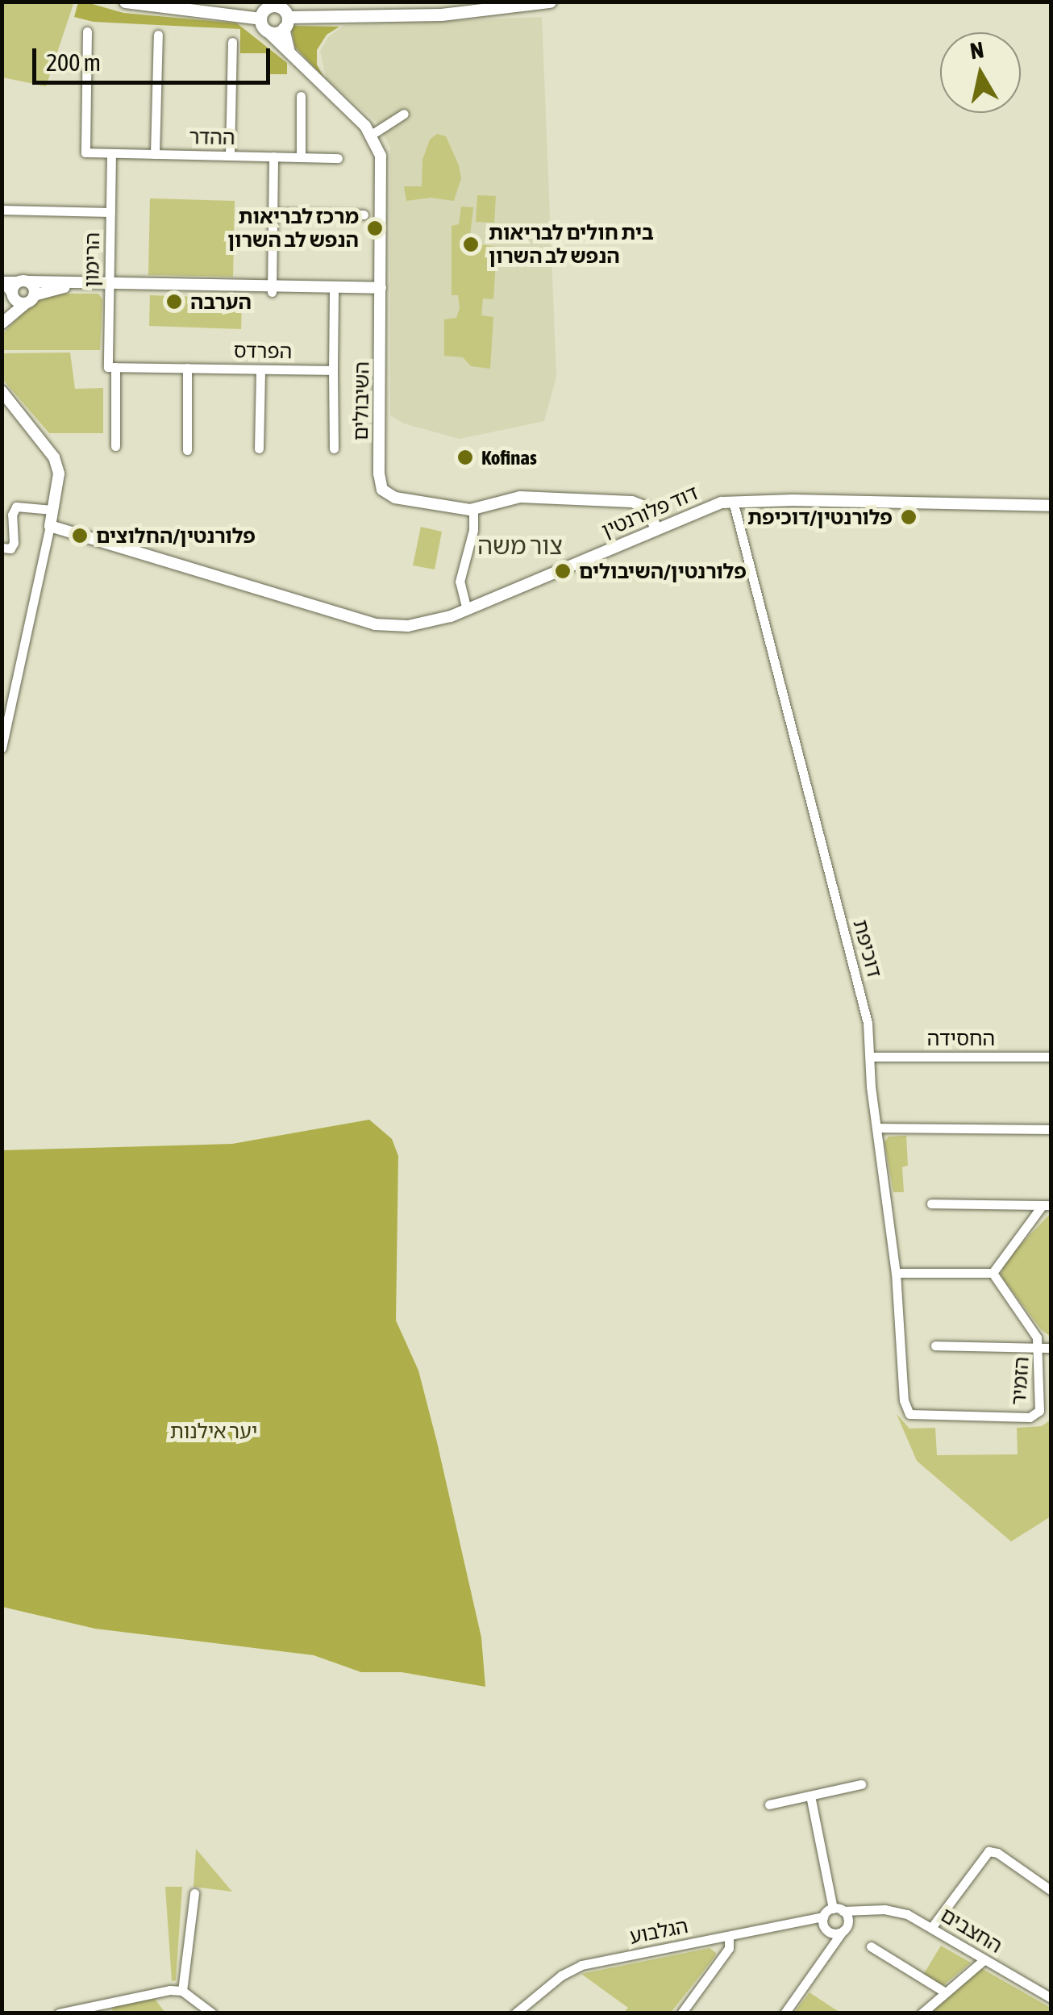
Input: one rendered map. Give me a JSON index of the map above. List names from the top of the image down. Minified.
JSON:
{"streets":{"street":["ההדר","הרימון","הפרדס","השיבולים","דוד פלורנטין","דוכיפת","החסידה","הזמיר","החצבים","הגלבוע"]},"crossings":[["ההדר","הרימון"],["הרימון","הפרדס"],["השיבולים","דוד פלורנטין"],["דוד פלורנטין","דוכיפת"],["דוכיפת","החסידה"],["דוכיפת","הזמיר"]],"districts":["צור משה"],"parks":["יער אילנות"],"places":["מרכז לבריאות הנפש לב השרון","בית חולים לבריאות הנפש לב השרון","הערבה","Kofinas","פלורנטין/דוכיפת","פלורנטין/החלוצים","פלורנטין/השיבולים"],"scale_bar":"200 m","north":"top"}
